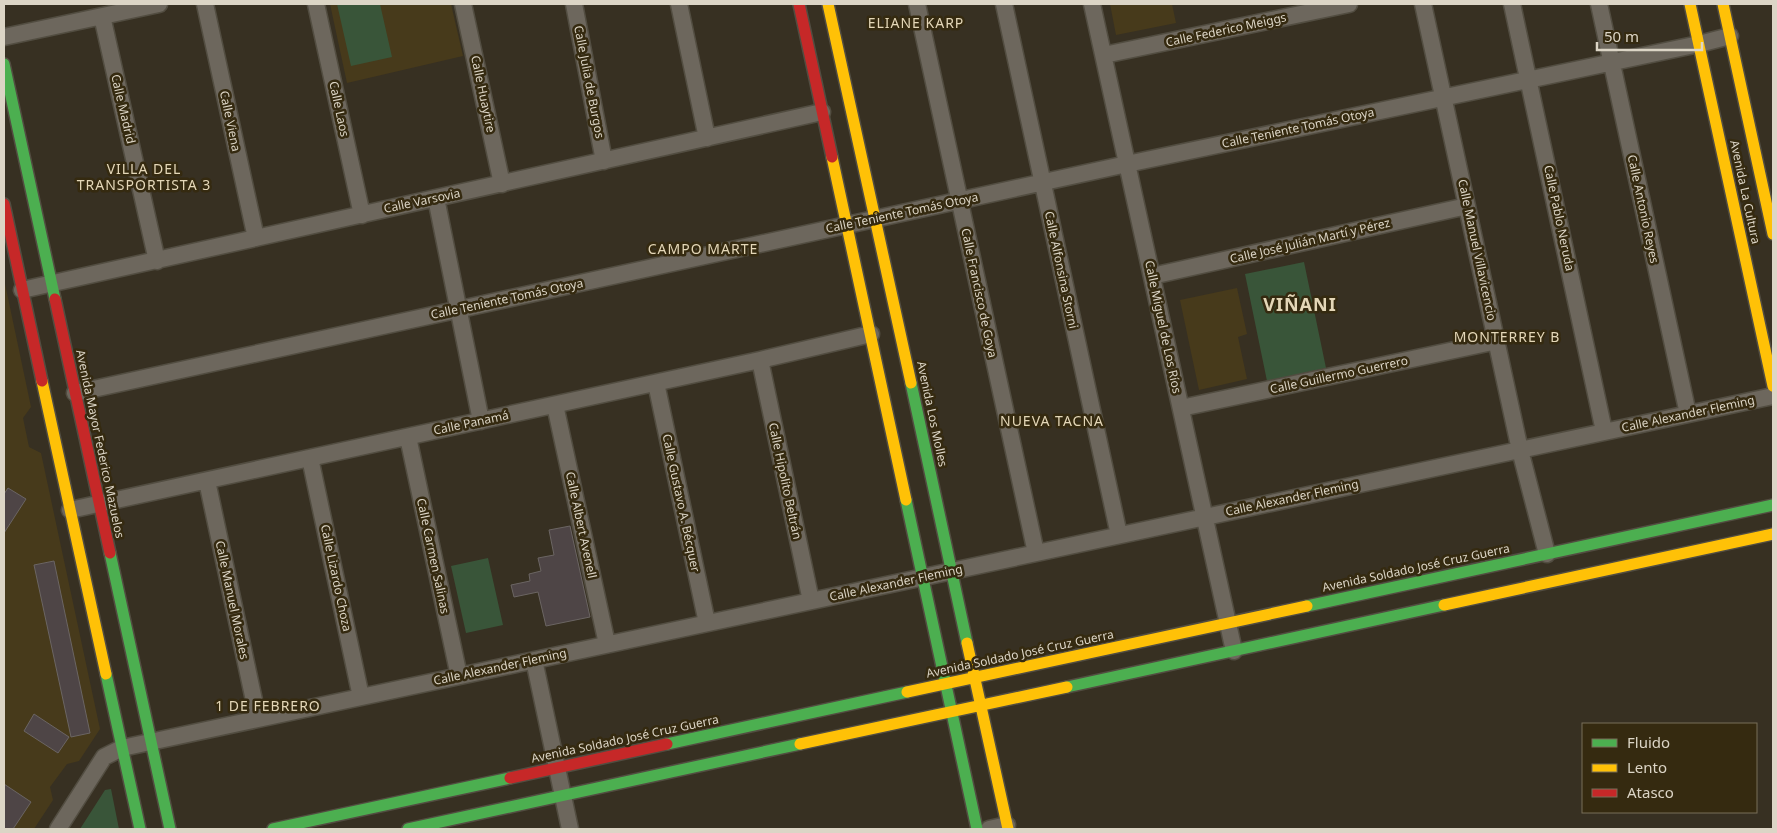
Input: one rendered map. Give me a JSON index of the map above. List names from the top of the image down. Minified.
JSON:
{"streets":{"street":["Calle Federico Meiggs","Calle Julia de Burgos","Calle Huaytire","Calle Madrid","Calle Laos","Calle Viena","Calle Teniente Tomás Otoya","Avenida La Cultura","Calle Varsovia","Calle Antonio Reyes","Calle Pablo Neruda","Calle José Julián Martí y Pérez","Calle Manuel Villavicencio","Calle Alfonsina Storni","Calle Francisco de Goya","Calle Miguel de Los Ríos","Calle Guillermo Guerrero","Avenida Los Molles","Calle Alexander Fleming","Calle Panamá","Avenida Mayor Federico Mazuelos","Calle Hipolito Beltrán","Calle Gustavo A. Bécquer","Calle Albert Avenell","Calle Carmen Salinas","Avenida Soldado José Cruz Guerra","Calle Lizardo Choza","Calle Manuel Morales"]},"crossings":[["Calle Federico Meiggs","Calle Miguel de Los Ríos"],["Calle Julia de Burgos","Calle Varsovia"],["Calle Huaytire","Calle Varsovia"],["Calle Madrid","Calle Varsovia"],["Calle Laos","Calle Varsovia"],["Calle Viena","Calle Varsovia"],["Calle Teniente Tomás Otoya","Avenida La Cultura"],["Calle Teniente Tomás Otoya","Calle Antonio Reyes"],["Calle Teniente Tomás Otoya","Calle Pablo Neruda"],["Calle Teniente Tomás Otoya","Calle Manuel Villavicencio"],["Calle Teniente Tomás Otoya","Calle Alfonsina Storni"],["Calle Teniente Tomás Otoya","Calle Francisco de Goya"],["Calle Teniente Tomás Otoya","Calle Miguel de Los Ríos"],["Calle Teniente Tomás Otoya","Avenida Los Molles"],["Calle Teniente Tomás Otoya","Avenida Mayor Federico Mazuelos"],["Calle Varsovia","Avenida Mayor Federico Mazuelos"],["Calle Antonio Reyes","Calle Alexander Fleming"],["Calle Pablo Neruda","Calle Alexander Fleming"],["Calle José Julián Martí y Pérez","Calle Manuel Villavicencio"],["Calle José Julián Martí y Pérez","Calle Miguel de Los Ríos"],["Calle Manuel Villavicencio","Calle Guillermo Guerrero"],["Calle Manuel Villavicencio","Calle Alexander Fleming"],["Calle Manuel Villavicencio","Avenida Soldado José Cruz Guerra"],["Calle Alfonsina Storni","Calle Alexander Fleming"],["Calle Francisco de Goya","Calle Alexander Fleming"],["Calle Miguel de Los Ríos","Calle Guillermo Guerrero"],["Calle Miguel de Los Ríos","Calle Alexander Fleming"],["Calle Miguel de Los Ríos","Avenida Soldado José Cruz Guerra"],["Avenida Los Molles","Calle Alexander Fleming"],["Avenida Los Molles","Avenida Soldado José Cruz Guerra"],["Calle Alexander Fleming","Avenida Mayor Federico Mazuelos"],["Calle Alexander Fleming","Calle Hipolito Beltrán"],["Calle Alexander Fleming","Calle Gustavo A. Bécquer"],["Calle Alexander Fleming","Calle Albert Avenell"],["Calle Alexander Fleming","Calle Carmen Salinas"],["Calle Alexander Fleming","Calle Lizardo Choza"],["Calle Alexander Fleming","Calle Manuel Morales"],["Calle Panamá","Avenida Mayor Federico Mazuelos"],["Calle Panamá","Calle Hipolito Beltrán"],["Calle Panamá","Calle Gustavo A. Bécquer"],["Calle Panamá","Calle Albert Avenell"],["Calle Panamá","Calle Carmen Salinas"],["Calle Panamá","Calle Lizardo Choza"],["Calle Panamá","Calle Manuel Morales"]],"districts":["ELIANE KARP","VILLA DEL TRANSPORTISTA 3","CAMPO MARTE","VIÑANI","MONTERREY B","NUEVA TACNA","1 DE FEBRERO"],"legend":["Fluido","Lento","Atasco"],"scale_bar":"50 m"}
